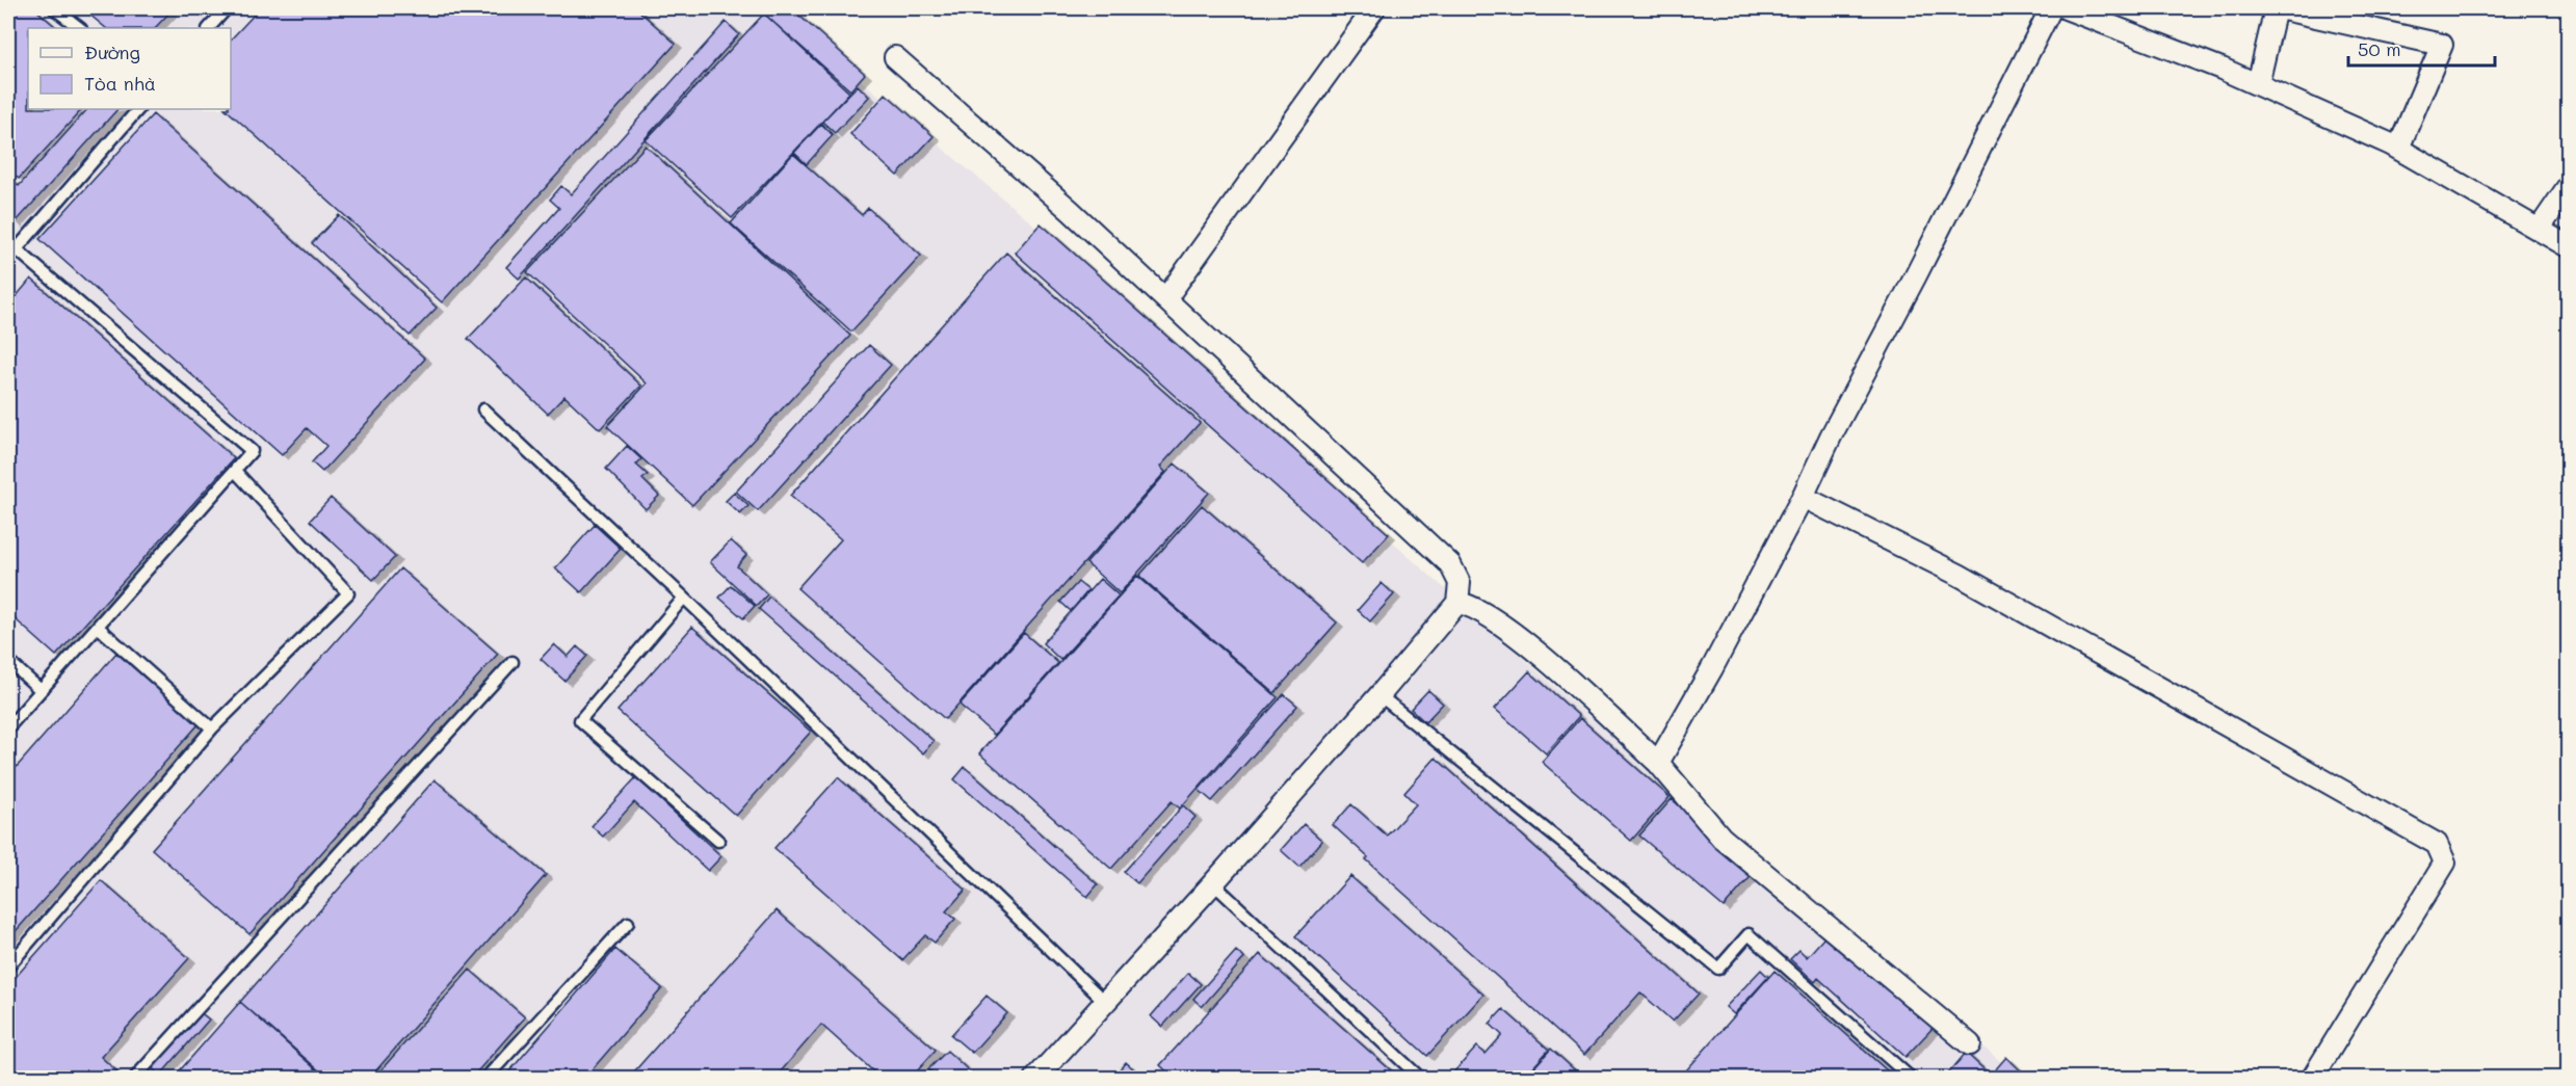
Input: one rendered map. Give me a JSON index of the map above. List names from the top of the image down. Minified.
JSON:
{"legend":["Đường","Tòa nhà"],"scale_bar":"50 m"}
